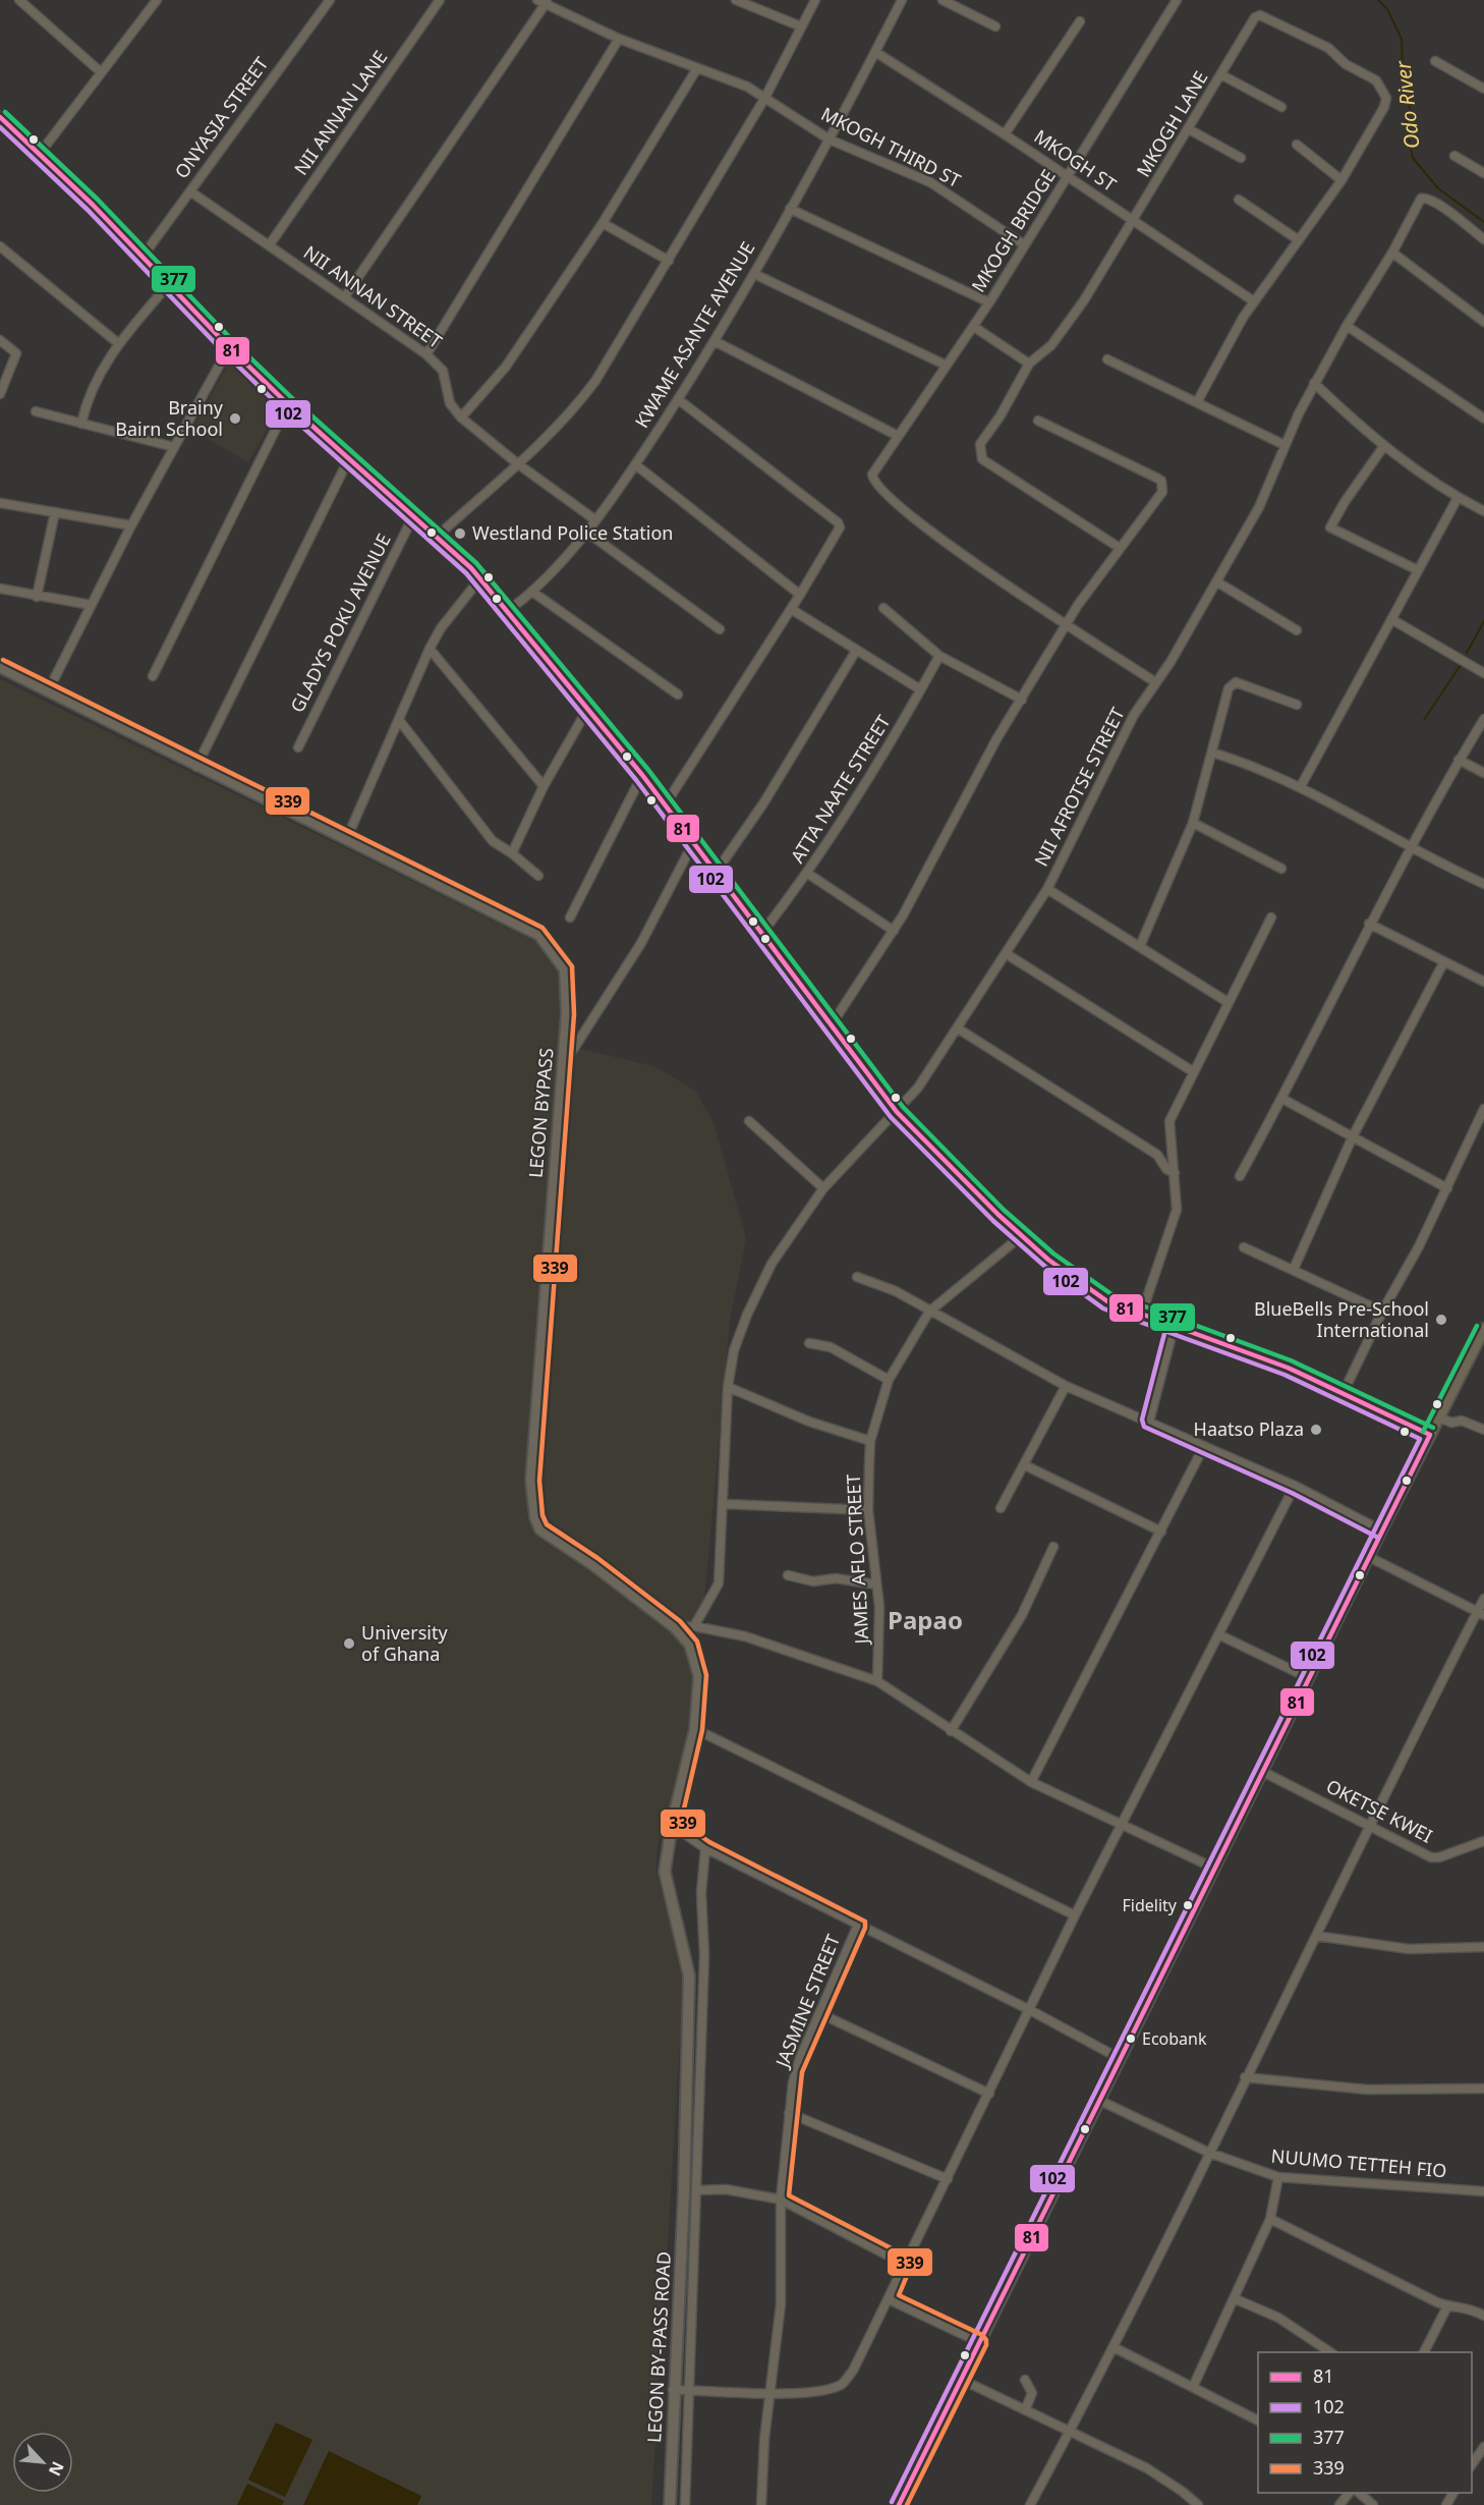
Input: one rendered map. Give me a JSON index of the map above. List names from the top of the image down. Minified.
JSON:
{"streets":{"street":["NII ANNAN LANE","ONYASIA STREET","MKOGH LANE","MKOGH THIRD ST","MKOGH ST","MKOGH BRIDGE","NII ANNAN STREET","KWAME ASANTE AVENUE","GLADYS POKU AVENUE","NII AFROTSE STREET","ATTA NAATE STREET","LEGON BYPASS","JAMES AFLO STREET","OKETSE KWEI","JASMINE STREET","NUUMO TETTEH FIO","LEGON BY-PASS ROAD"]},"crossings":[["NII ANNAN LANE","NII ANNAN STREET"],["ONYASIA STREET","NII ANNAN STREET"],["MKOGH LANE","MKOGH ST"],["MKOGH THIRD ST","MKOGH BRIDGE"],["MKOGH THIRD ST","KWAME ASANTE AVENUE"],["MKOGH ST","MKOGH BRIDGE"],["MKOGH ST","KWAME ASANTE AVENUE"],["NII ANNAN STREET","KWAME ASANTE AVENUE"],["LEGON BYPASS","LEGON BY-PASS ROAD"]],"districts":["Papao"],"water":["Odo River"],"places":["Brainy Bairn School","Westland Police Station","BlueBells Pre-School International","Haatso Plaza","University of Ghana","Fidelity","Ecobank"],"lines":["transit line 377","transit line 81","transit line 102","transit line 339"],"legend":["81","102","377","339"],"north":"bottom right"}
